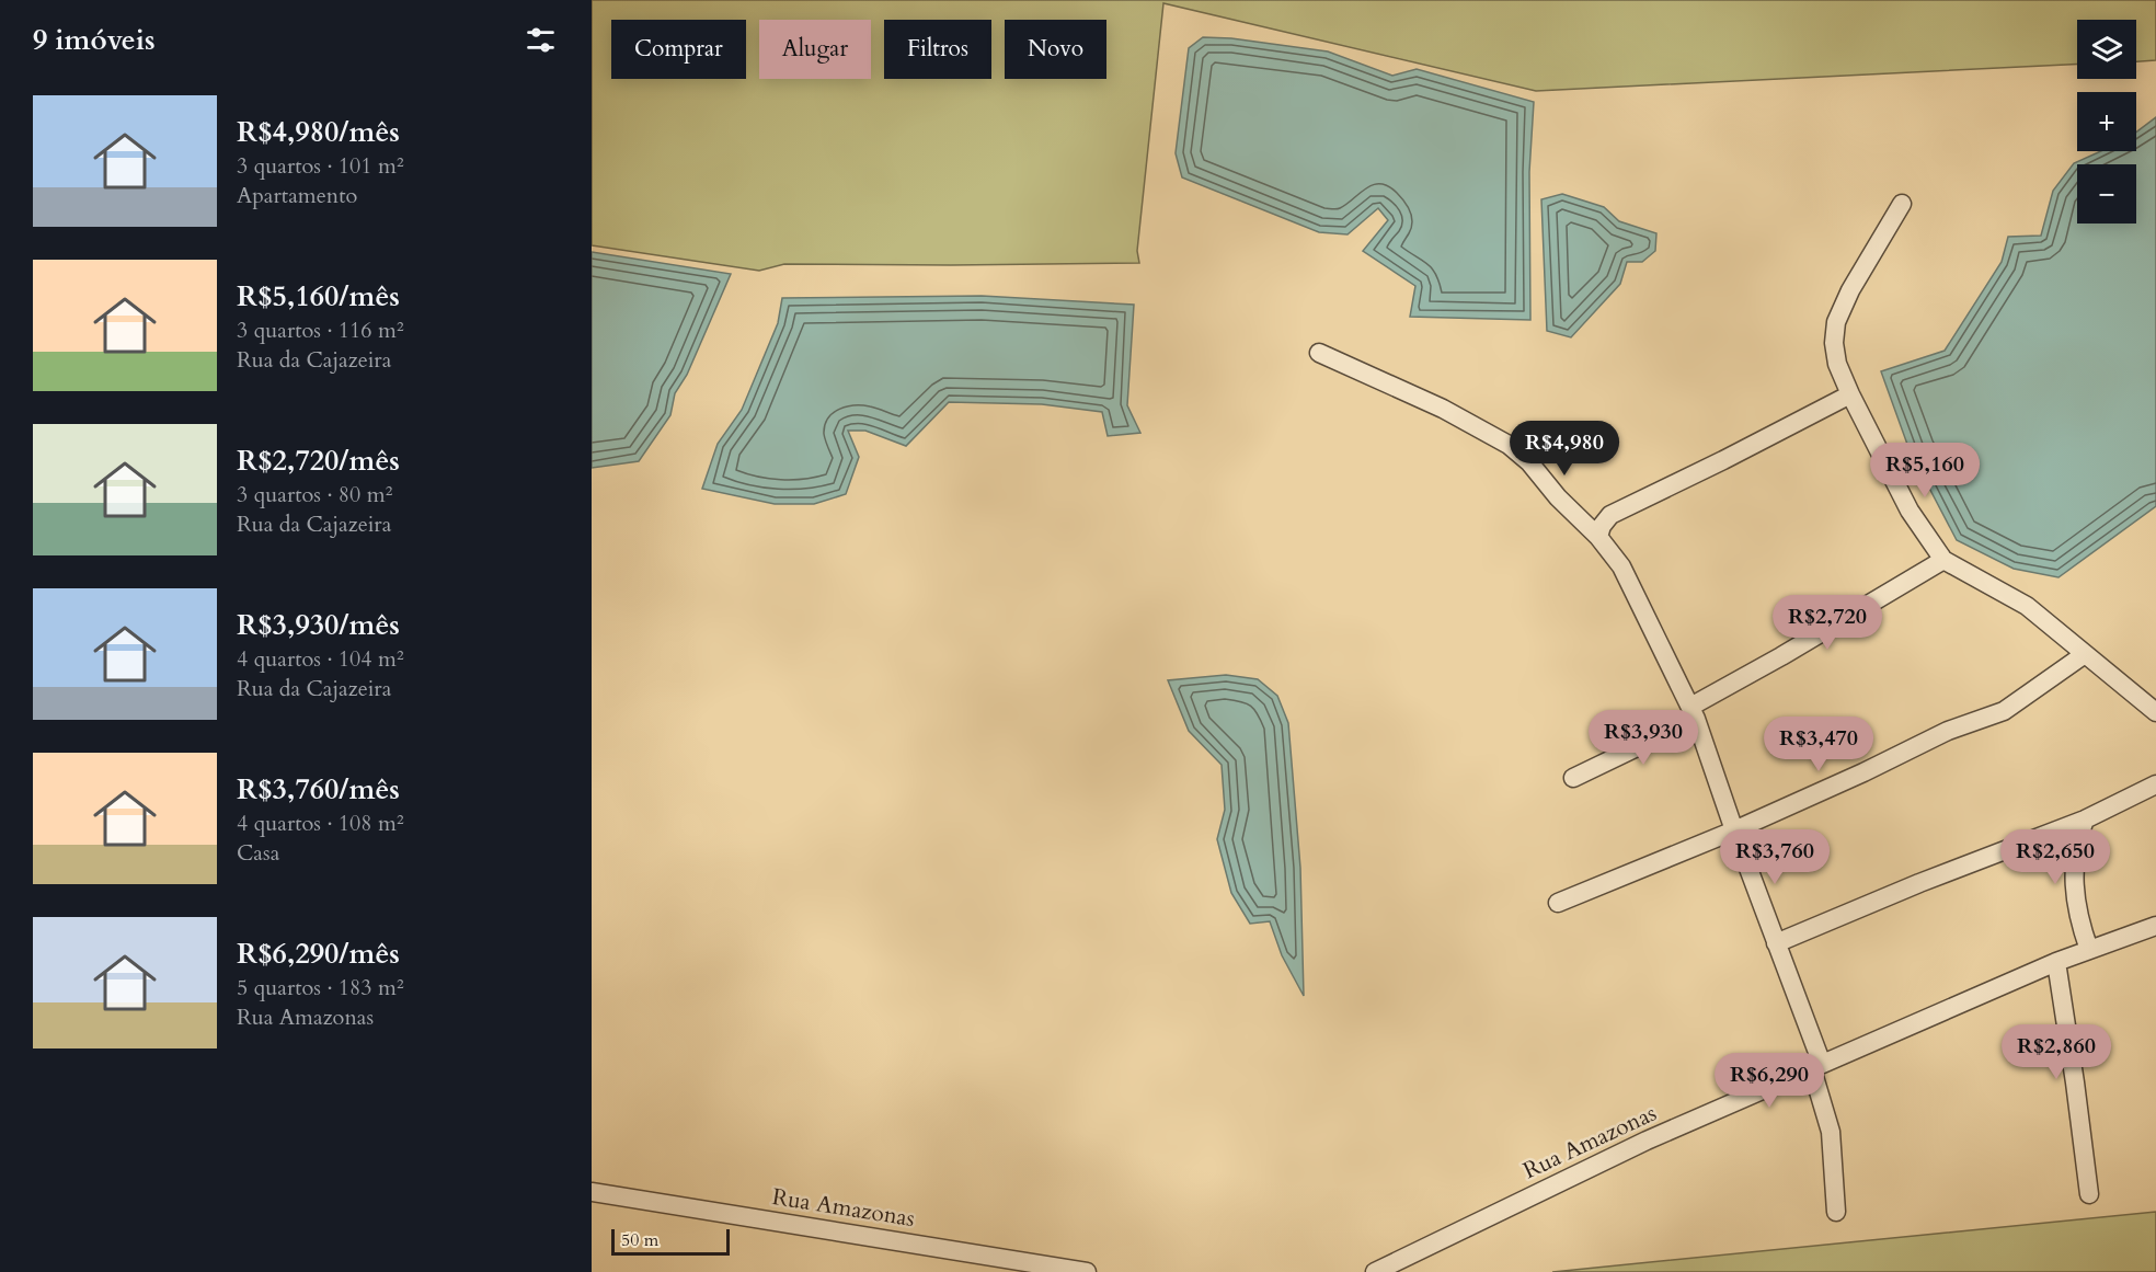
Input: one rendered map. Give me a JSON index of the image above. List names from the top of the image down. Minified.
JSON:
{"streets":{"street":["Rua Amazonas"]},"scale_bar":"50 m","page":{"heading":"9 imóveis","map_buttons":["+","−"],"chip":["Comprar","Alugar","Filtros","Novo"],"list":[{"name":"R$4,980/mês","note":"3 quartos · 101 m² · Apartamento"},{"name":"R$5,160/mês","note":"3 quartos · 116 m² · Rua da Cajazeira"},{"name":"R$2,720/mês","note":"3 quartos · 80 m² · Rua da Cajazeira"},{"name":"R$3,930/mês","note":"4 quartos · 104 m² · Rua da Cajazeira"},{"name":"R$3,760/mês","note":"4 quartos · 108 m² · Casa"},{"name":"R$6,290/mês","note":"5 quartos · 183 m² · Rua Amazonas"}],"price":["R$4,980","R$5,160","R$2,720","R$3,930","R$3,470","R$3,760","R$2,650","R$2,860","R$6,290"],"scale":"50 m"}}
